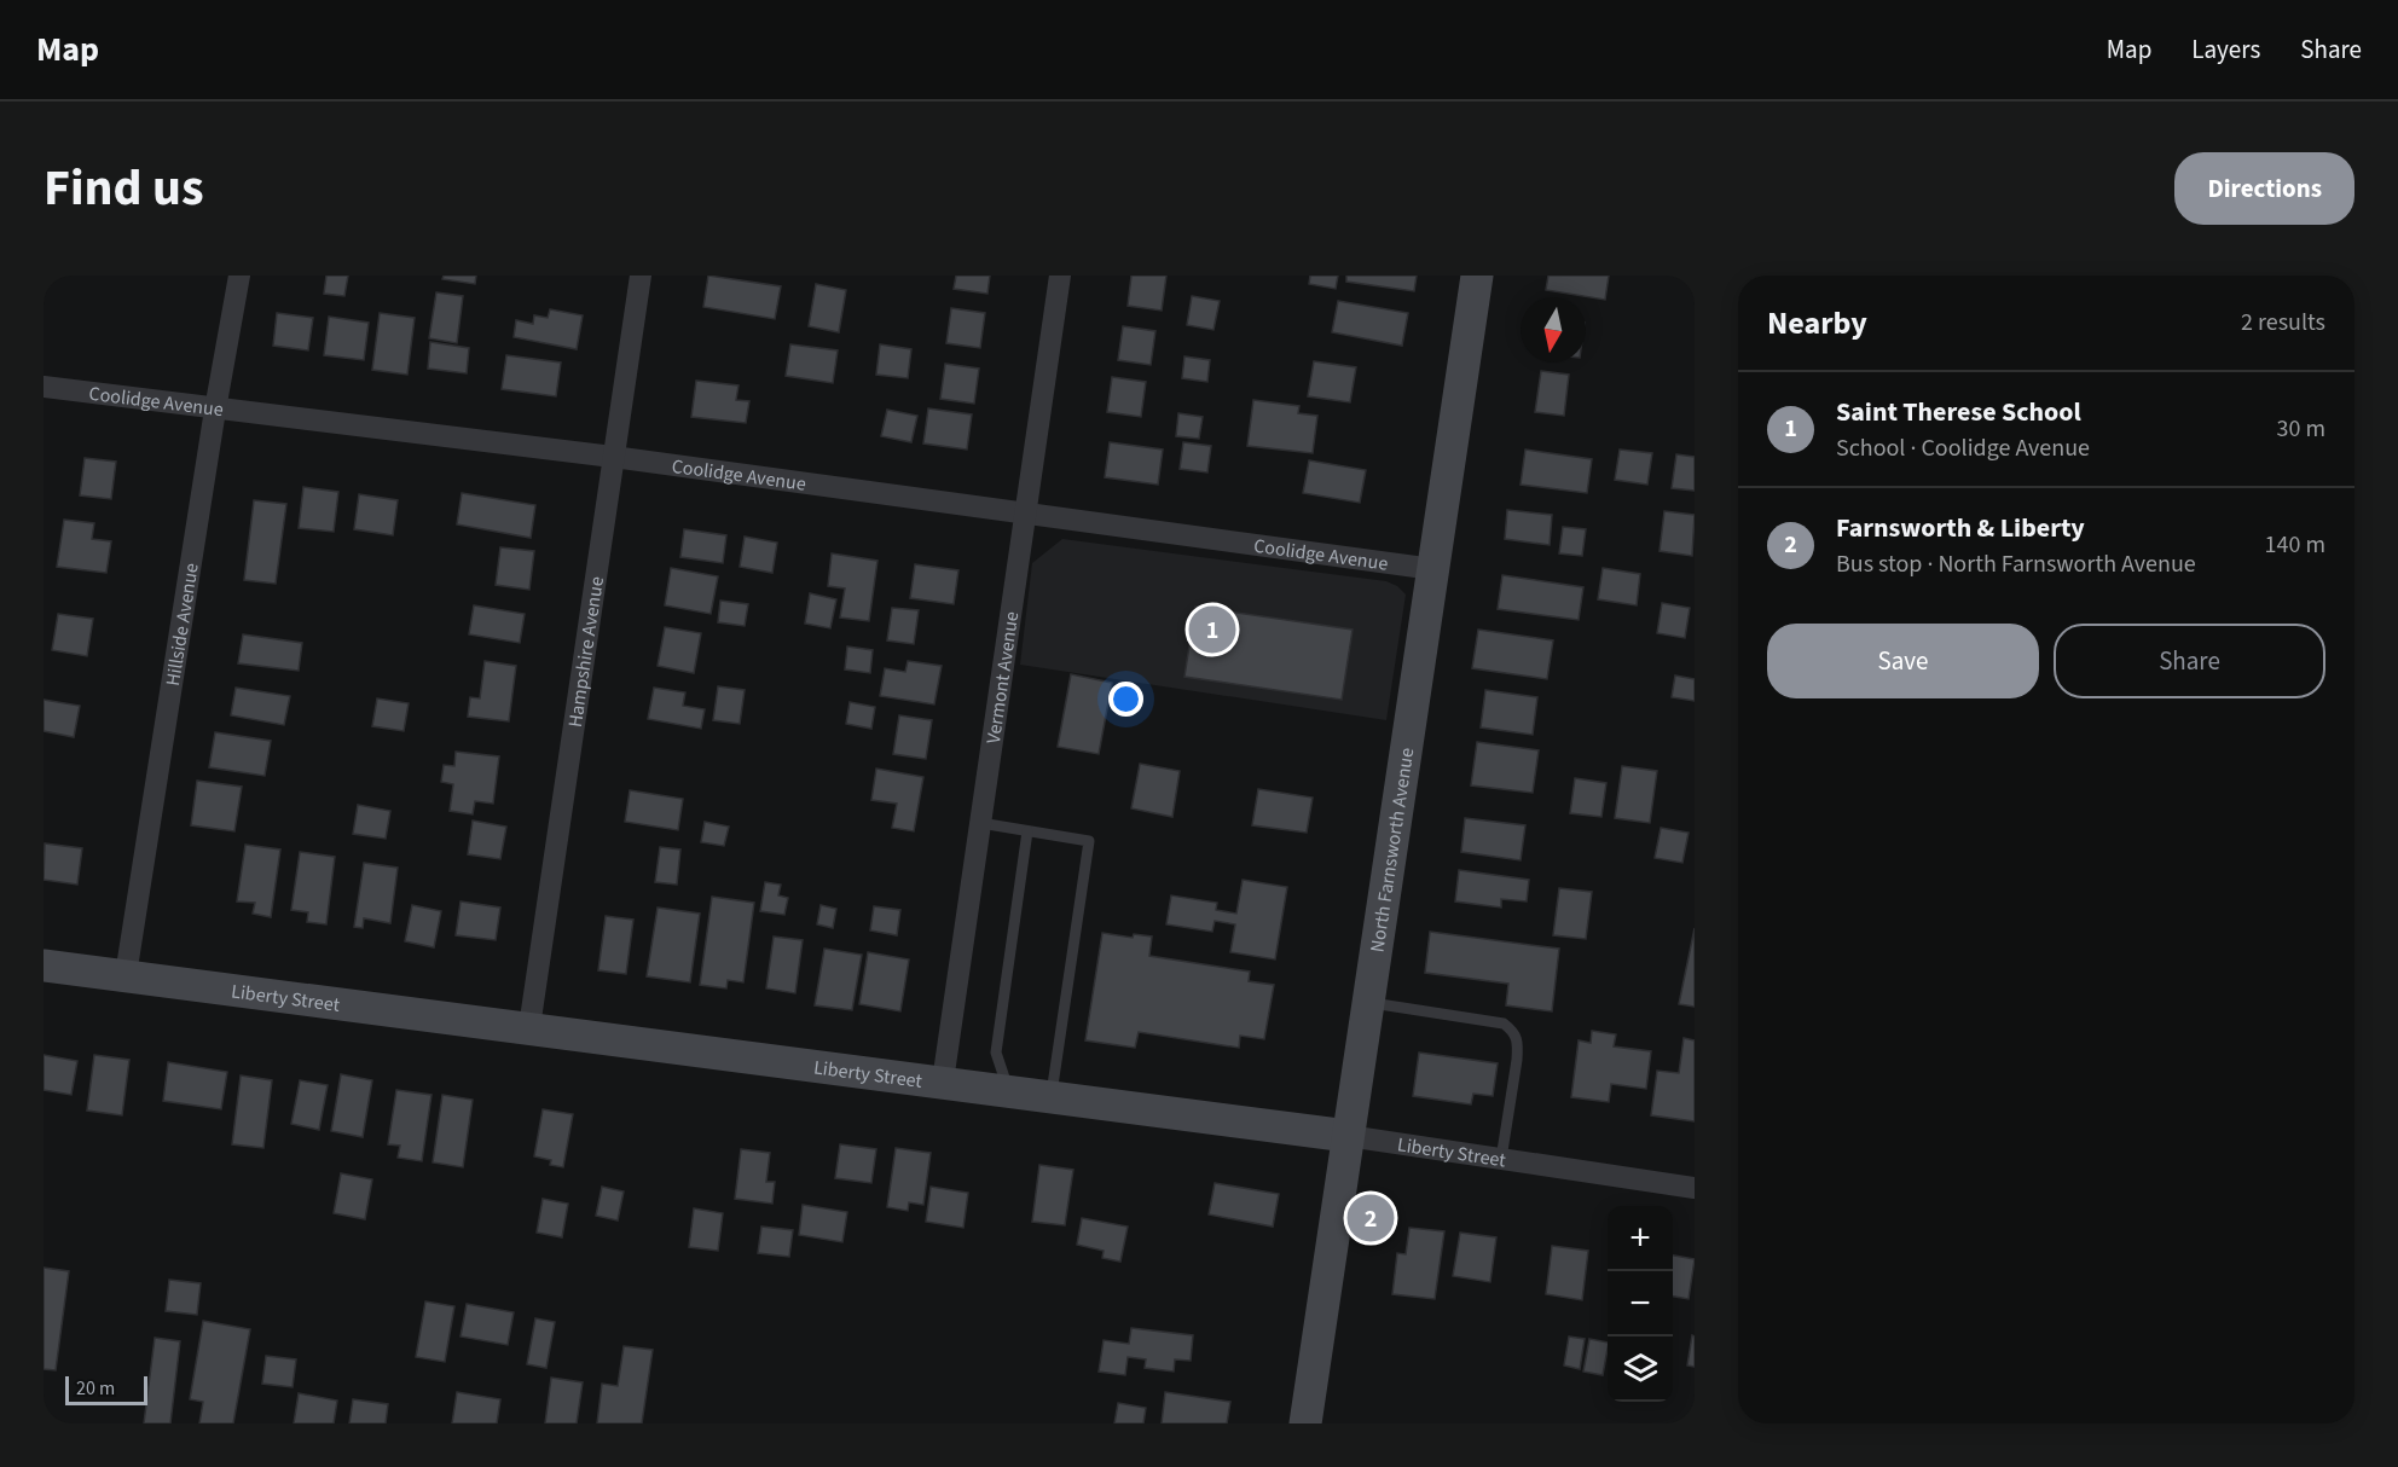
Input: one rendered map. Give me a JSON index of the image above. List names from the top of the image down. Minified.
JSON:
{"streets":{"street":["Coolidge Avenue","Hillside Avenue","Hampshire Avenue","Vermont Avenue","North Farnsworth Avenue","Liberty Street"]},"crossings":[["Coolidge Avenue","Hillside Avenue"],["Coolidge Avenue","Hampshire Avenue"],["Coolidge Avenue","Vermont Avenue"],["Coolidge Avenue","North Farnsworth Avenue"],["Hillside Avenue","Liberty Street"],["Hampshire Avenue","Liberty Street"],["Vermont Avenue","Liberty Street"],["North Farnsworth Avenue","Liberty Street"]],"scale_bar":"20 m","north":"bottom","page":{"header":"Map","nav":["Map","Layers","Share"],"title":"Find us","buttons":["Directions",["Save","Share"]],"heading":["Nearby","2 results"],"list":[{"mark":"1","name":"Saint Therese School","note":"School · Coolidge Avenue","value":"30 m"},{"mark":"2","name":"Farnsworth & Liberty","note":"Bus stop · North Farnsworth Avenue","value":"140 m"}],"pins":["1","2"],"map_buttons":["+","−"],"scale":"20 m"}}
